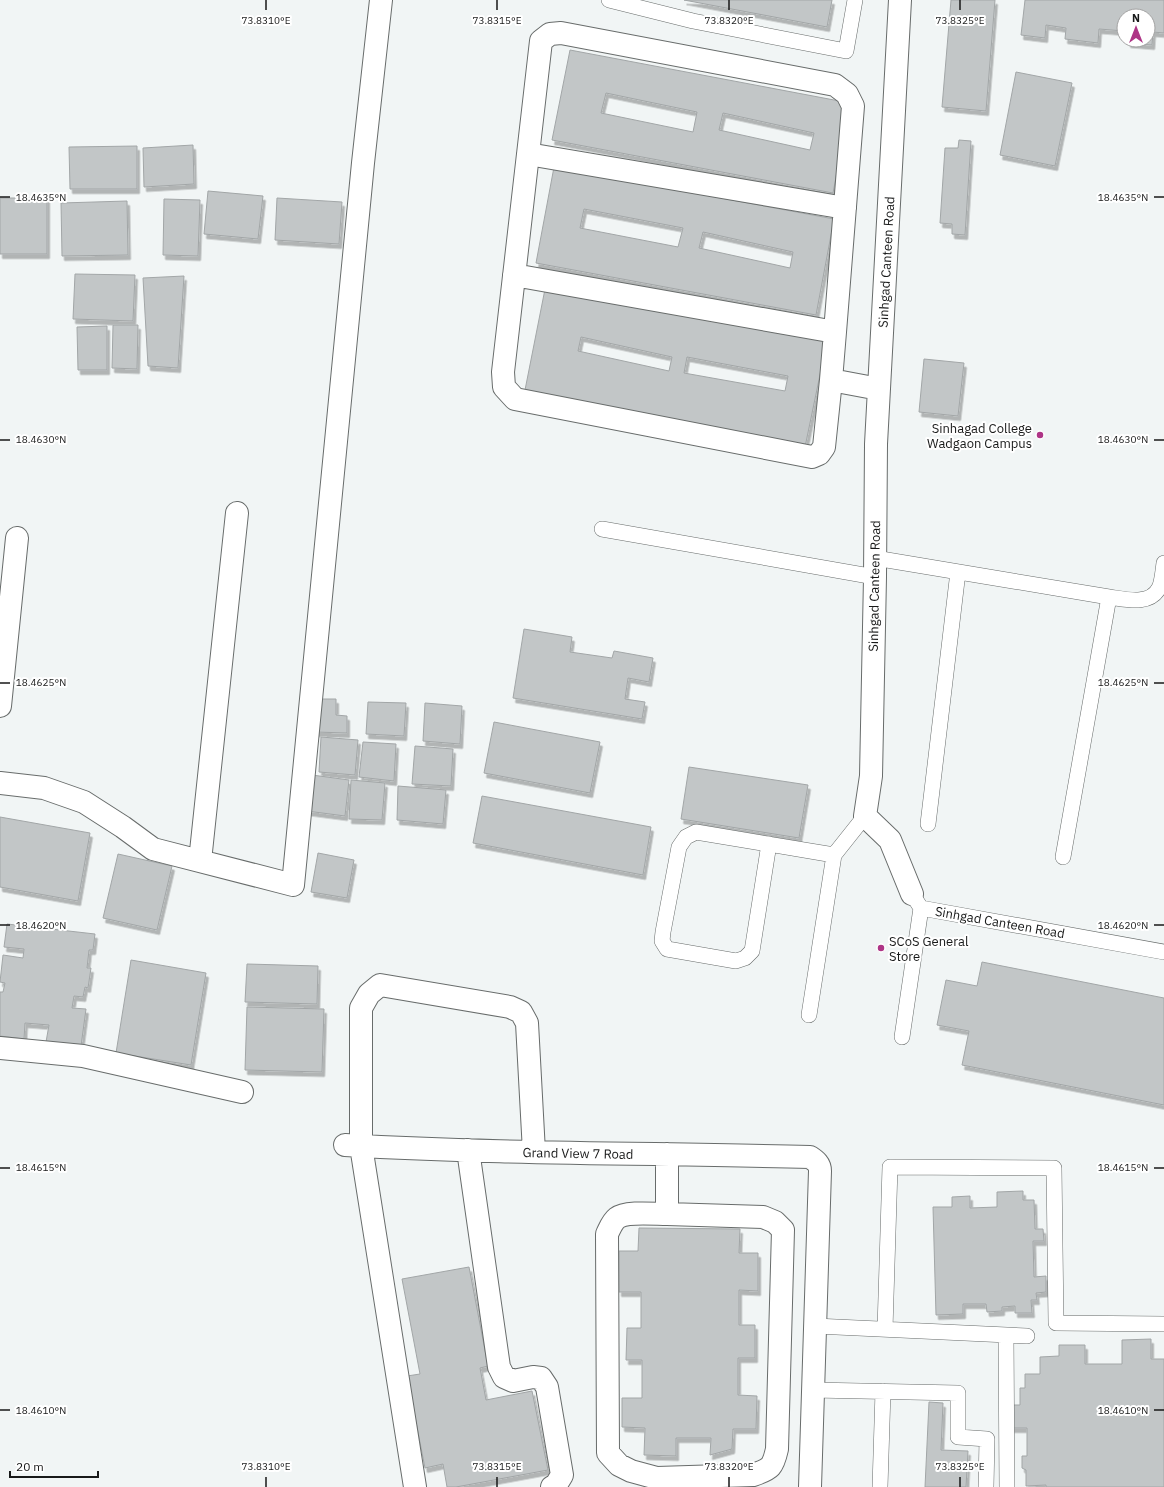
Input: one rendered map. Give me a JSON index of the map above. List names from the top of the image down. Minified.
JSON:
{"streets":{"street":["Sinhgad Canteen Road","Grand View 7 Road"]},"places":["Sinhagad College Wadgaon Campus","SCoS General Store"],"scale_bar":"20 m","north":"top","coordinates":["73.8310°E","73.8315°E","73.8320°E","73.8325°E","18.4635°N","18.4630°N","18.4625°N","18.4620°N","18.4615°N","18.4610°N"]}
